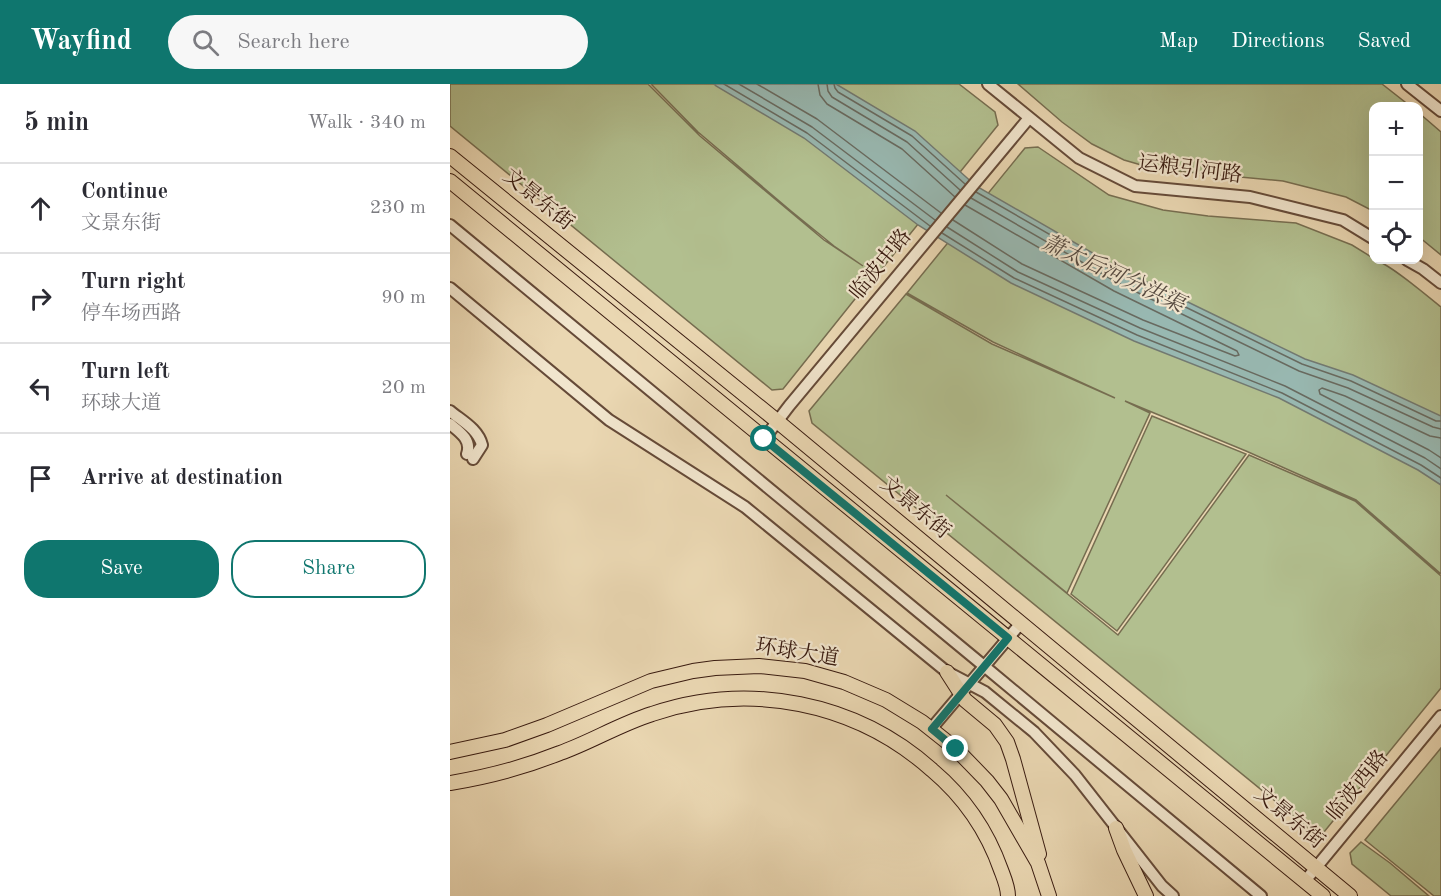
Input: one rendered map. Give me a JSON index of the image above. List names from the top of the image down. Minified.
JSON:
{"streets":{"main road":["文景东街","环球大道"],"street":["运粮引河路","临波中路","临波西路"]},"crossings":[["运粮引河路","临波中路"],["文景东街","临波中路"],["文景东街","临波西路"]],"water":["萧太后河分洪渠"],"page":{"header":"Wayfind","search":"Search here","nav":["Map","Directions","Saved"],"heading":["5 min","Walk · 340 m"],"map_buttons":["+","−"],"list":[["Continue","文景东街","230 m"],["Turn right","停车场西路","90 m"],["Turn left","环球大道","20 m"],"Arrive at destination"],"buttons":["Save","Share"]}}
